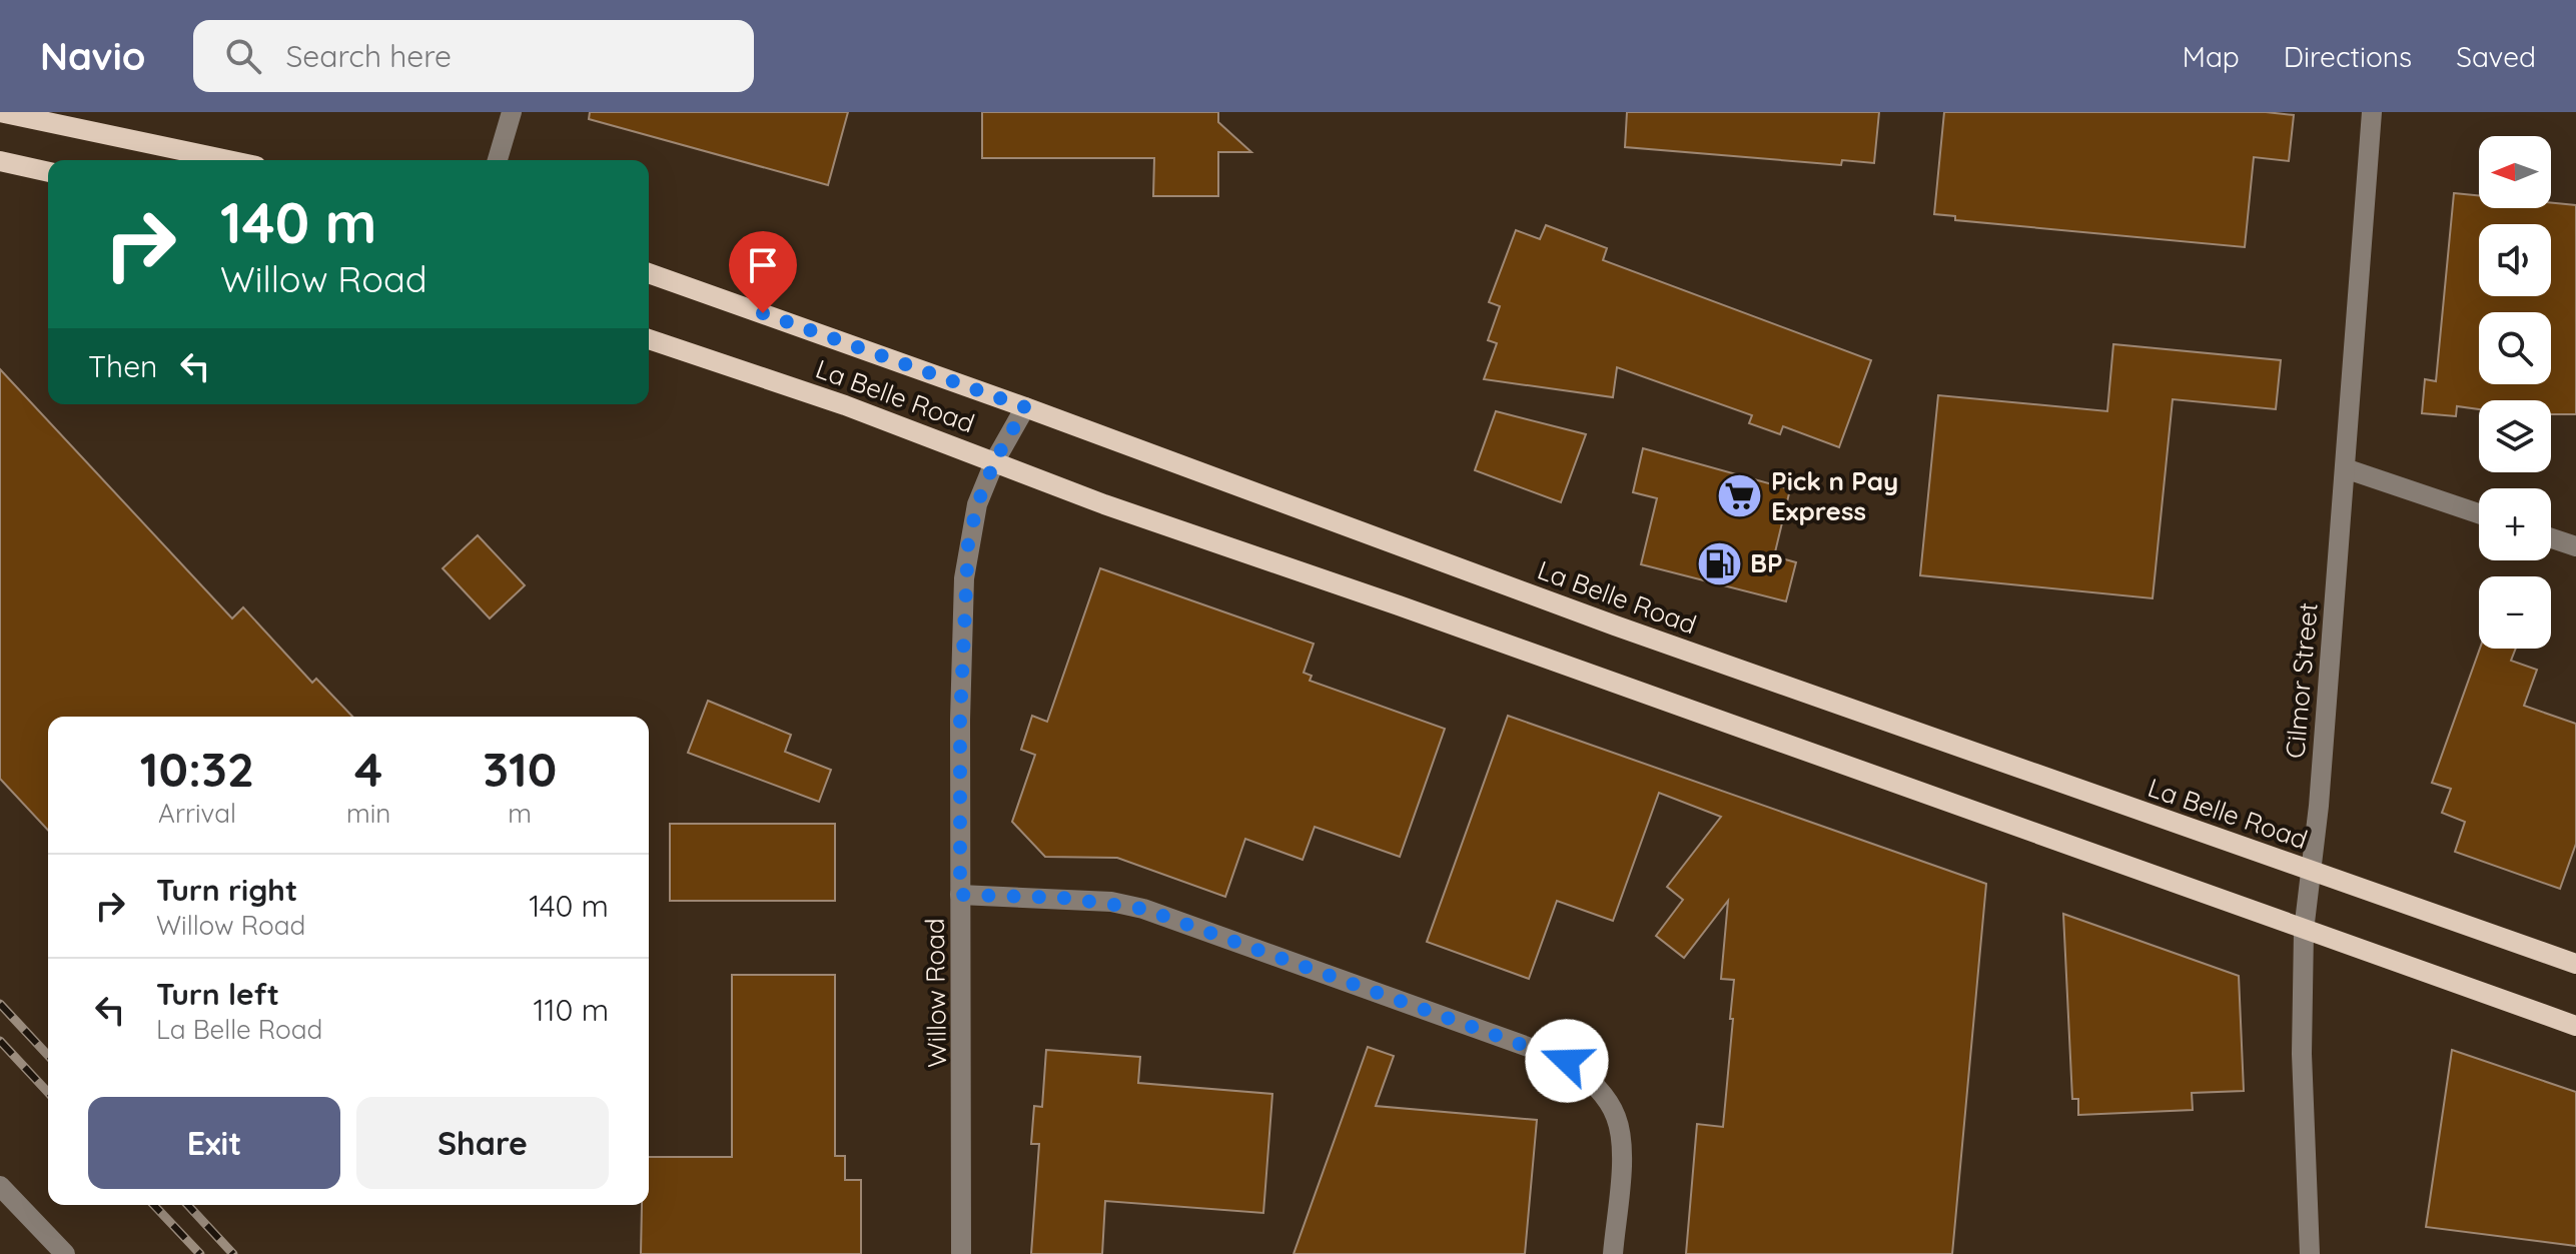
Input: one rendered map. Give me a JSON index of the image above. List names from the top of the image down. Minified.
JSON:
{"streets":{"main road":["La Belle Road"],"street":["Cilmor Street","Willow Road"]},"crossings":[["La Belle Road","Cilmor Street"],["La Belle Road","Willow Road"]],"places":{"supermarket":["Pick n Pay Express"],"fuel station":["BP"]},"north":"left","page":{"header":"Navio","search":"Search here","nav":["Map","Directions","Saved"],"map_buttons":["+","−"],"turn":["140 m","Willow Road"],"then":"Then","eta":["10:32","Arrival","4","min","310","m"],"list":[{"name":"Turn right","note":"Willow Road","value":"140 m"},{"name":"Turn left","note":"La Belle Road","value":"110 m"}],"buttons":["Exit","Share"]}}
